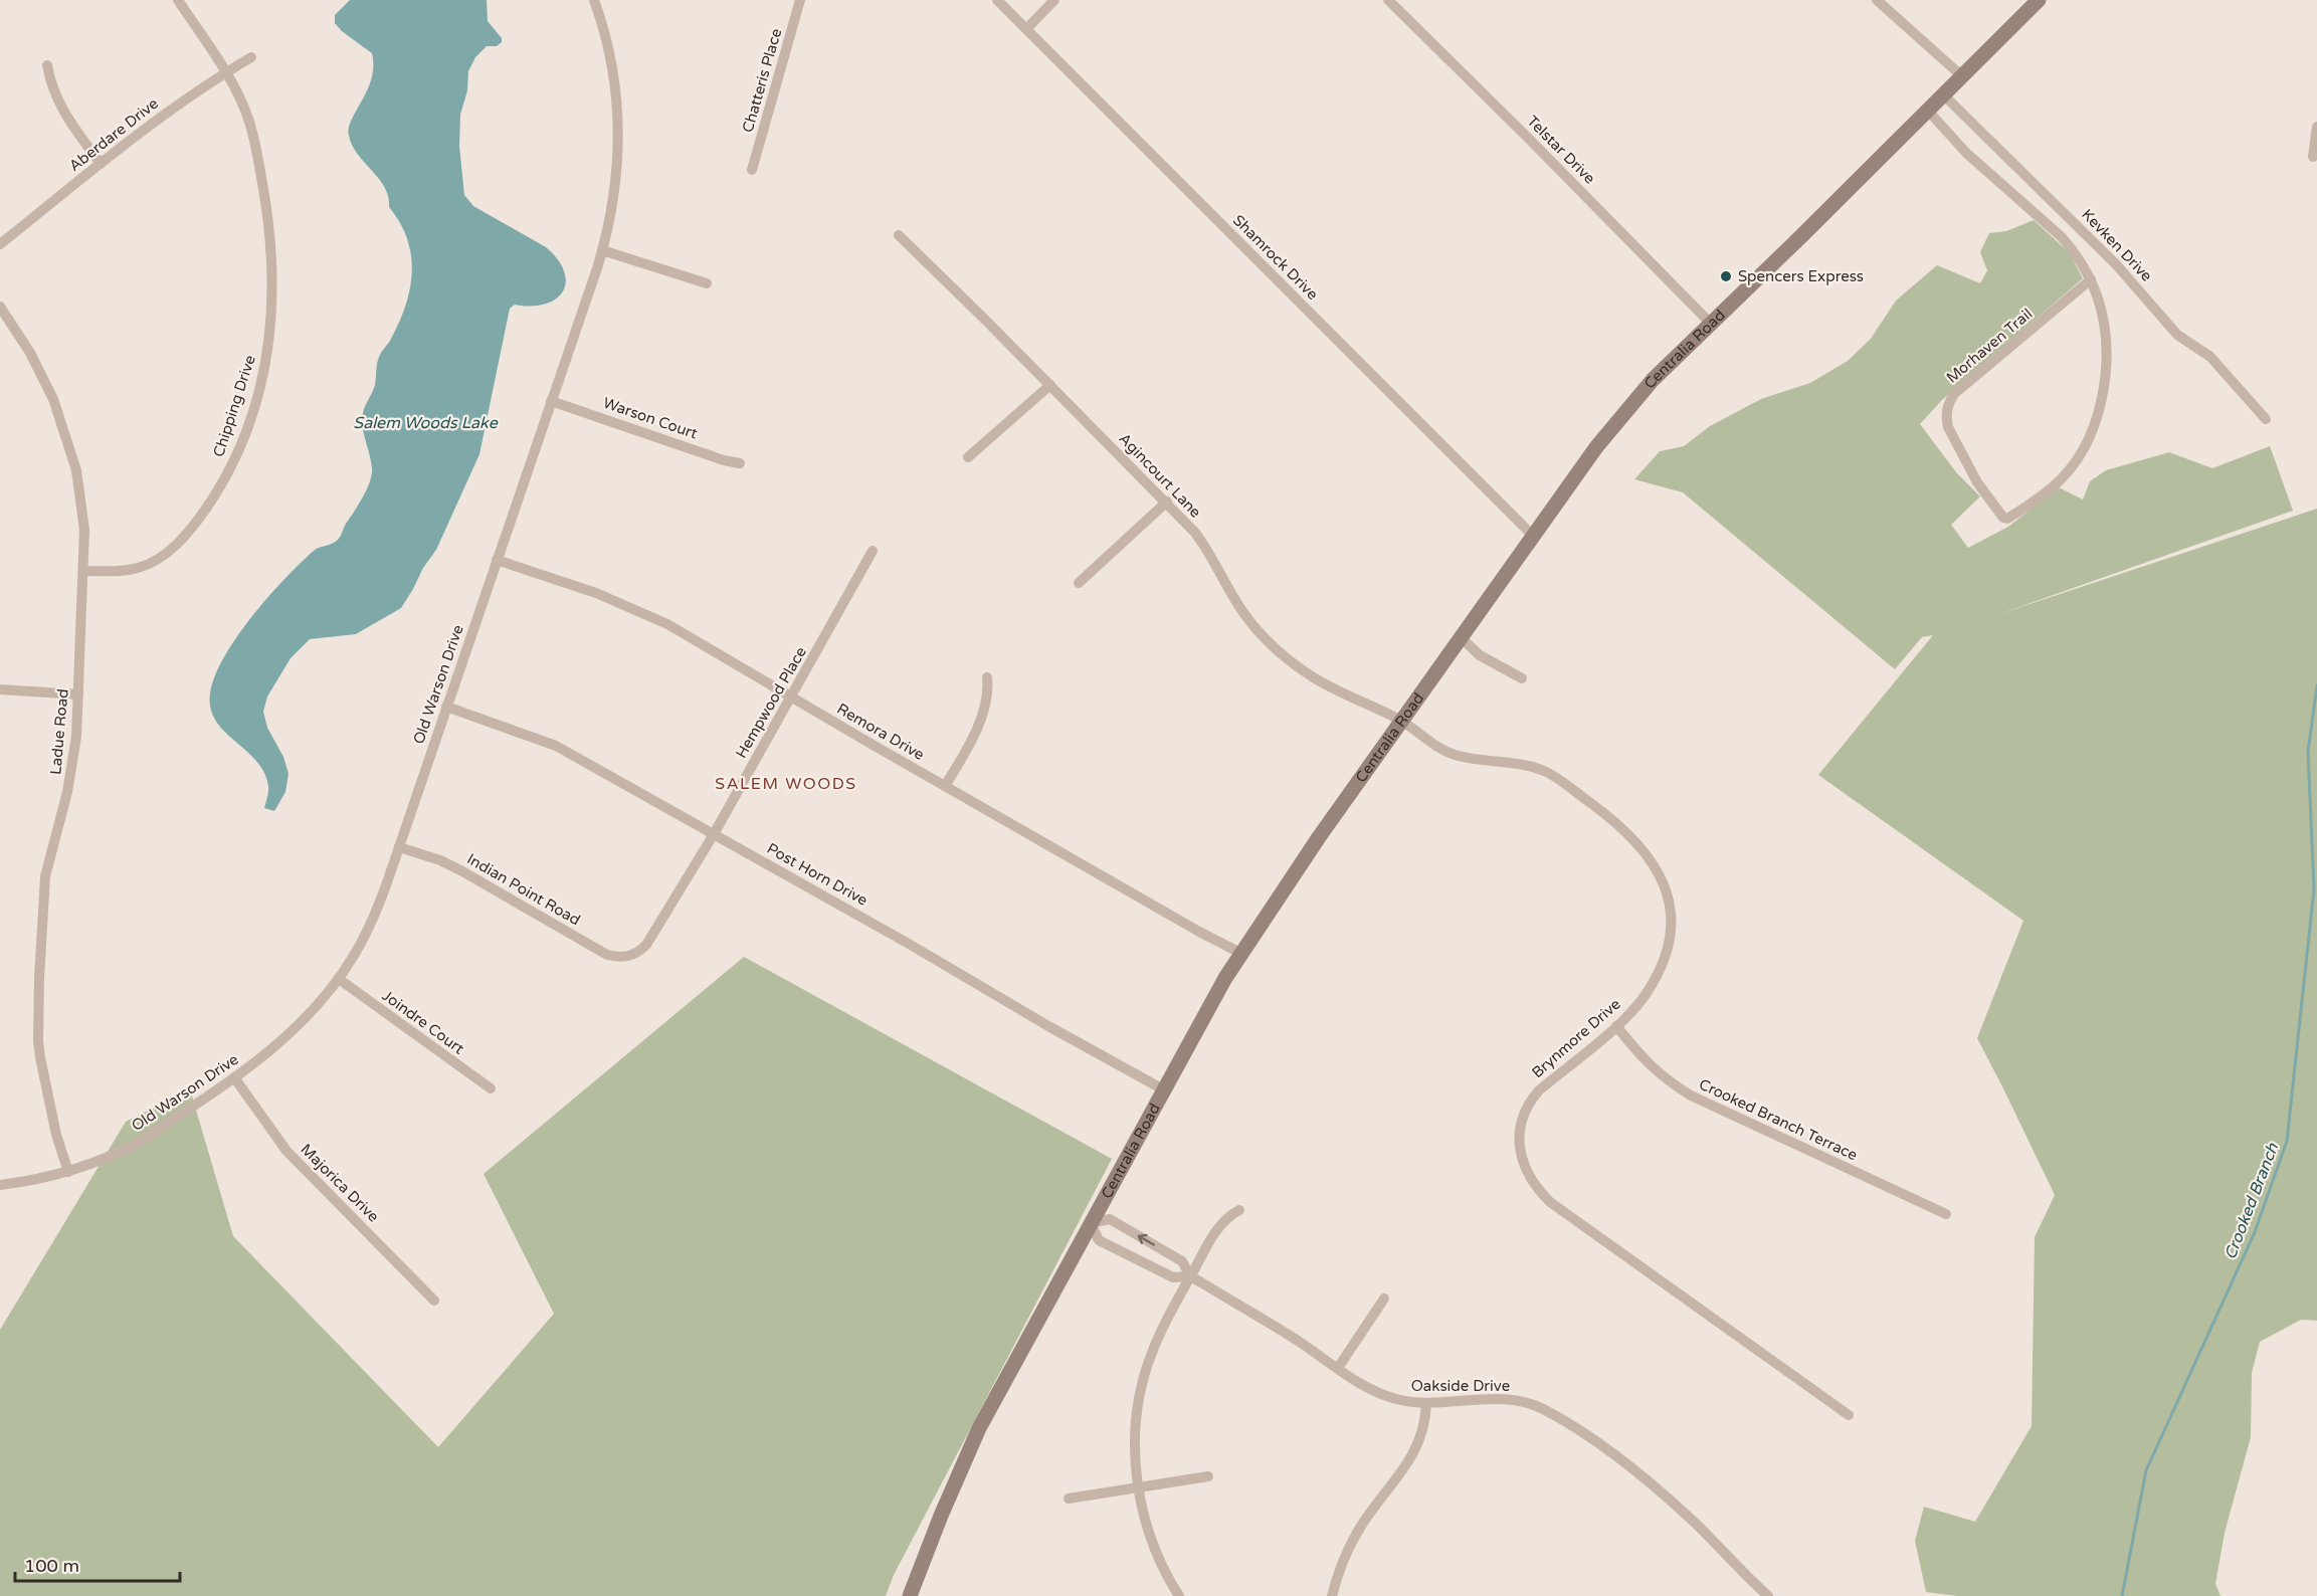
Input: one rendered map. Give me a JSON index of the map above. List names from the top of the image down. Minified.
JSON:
{"streets":{"main road":["Centralia Road"],"street":["Chatteris Place","Aberdare Drive","Telstar Drive","Kevken Drive","Shamrock Drive","Morhaven Trail","Chipping Drive","Warson Court","Agincourt Lane","Old Warson Drive","Hempwood Place","Ladue Road","Remora Drive","Post Horn Drive","Indian Point Road","Joindre Court","Brynmore Drive","Crooked Branch Terrace","Majorica Drive","Oakside Drive"]},"crossings":[["Aberdare Drive","Chipping Drive"],["Telstar Drive","Centralia Road"],["Kevken Drive","Centralia Road"],["Shamrock Drive","Centralia Road"],["Morhaven Trail","Centralia Road"],["Centralia Road","Agincourt Lane"],["Centralia Road","Remora Drive"],["Centralia Road","Post Horn Drive"],["Centralia Road","Brynmore Drive"],["Centralia Road","Oakside Drive"],["Chipping Drive","Ladue Road"],["Warson Court","Old Warson Drive"],["Agincourt Lane","Brynmore Drive"],["Old Warson Drive","Ladue Road"],["Old Warson Drive","Remora Drive"],["Old Warson Drive","Post Horn Drive"],["Old Warson Drive","Indian Point Road"],["Old Warson Drive","Joindre Court"],["Old Warson Drive","Majorica Drive"],["Hempwood Place","Remora Drive"],["Hempwood Place","Post Horn Drive"],["Hempwood Place","Indian Point Road"],["Brynmore Drive","Crooked Branch Terrace"]],"districts":["SALEM WOODS"],"water":["Salem Woods Lake","Crooked Branch"],"places":["Spencers Express"],"scale_bar":"100 m"}
